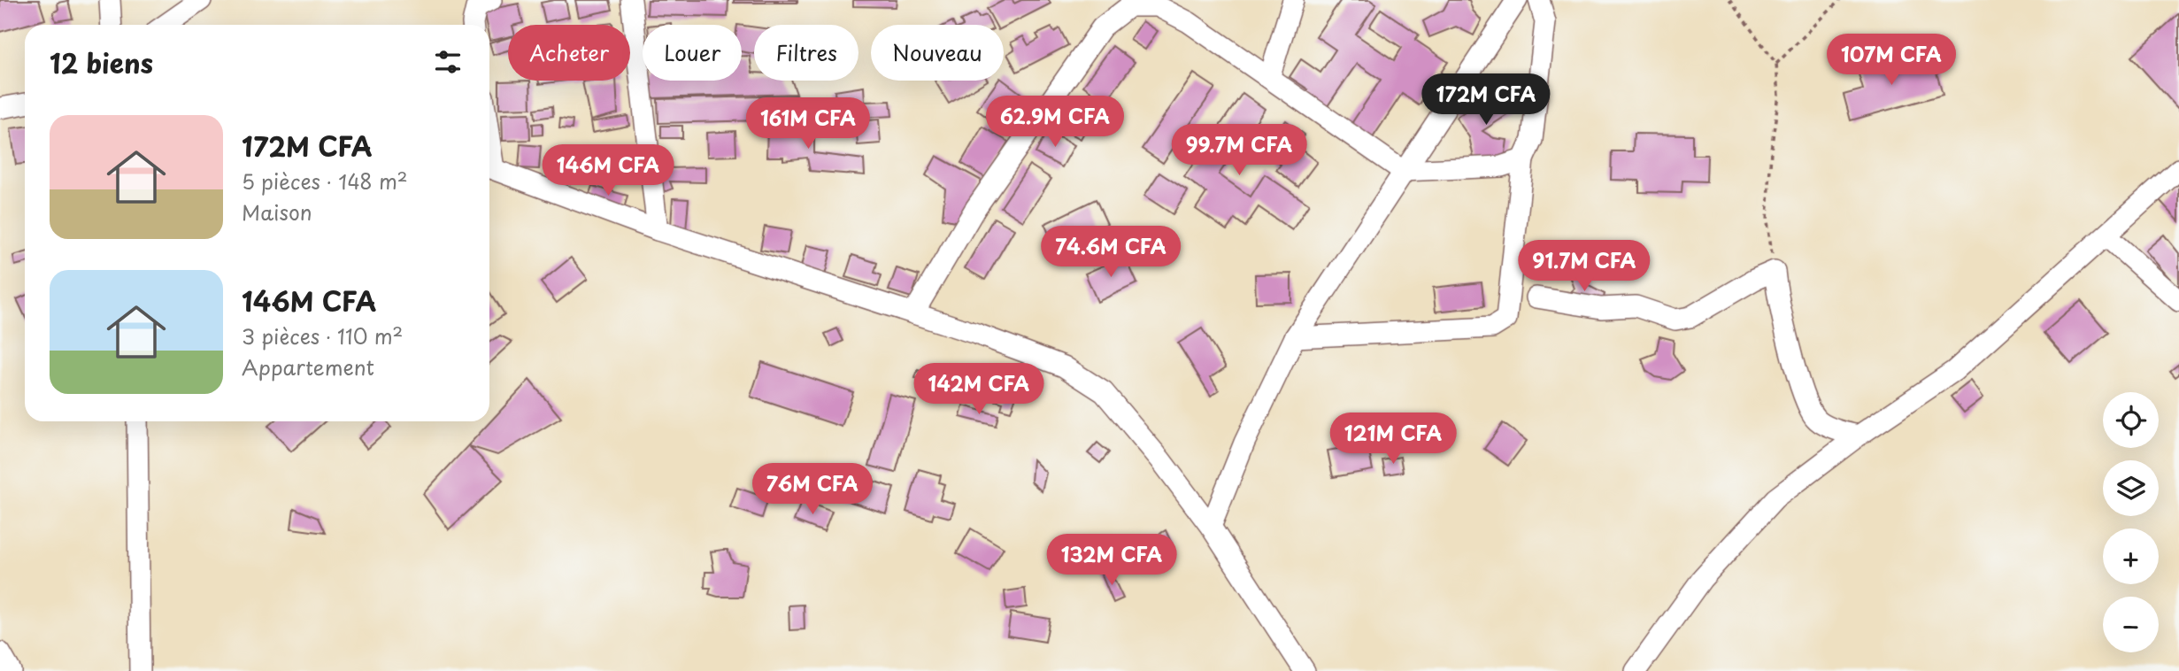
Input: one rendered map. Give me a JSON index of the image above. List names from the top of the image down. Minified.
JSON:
{"page":{"chip":["Acheter","Louer","Filtres","Nouveau"],"heading":"12 biens","price":["107M CFA","172M CFA","62.9M CFA","161M CFA","99.7M CFA","146M CFA","74.6M CFA","91.7M CFA","142M CFA","121M CFA","76M CFA","132M CFA"],"list":[{"name":"172M CFA","note":"5 pièces · 148 m² · Maison"},{"name":"146M CFA","note":"3 pièces · 110 m² · Appartement"}],"map_buttons":["+","−"]}}
